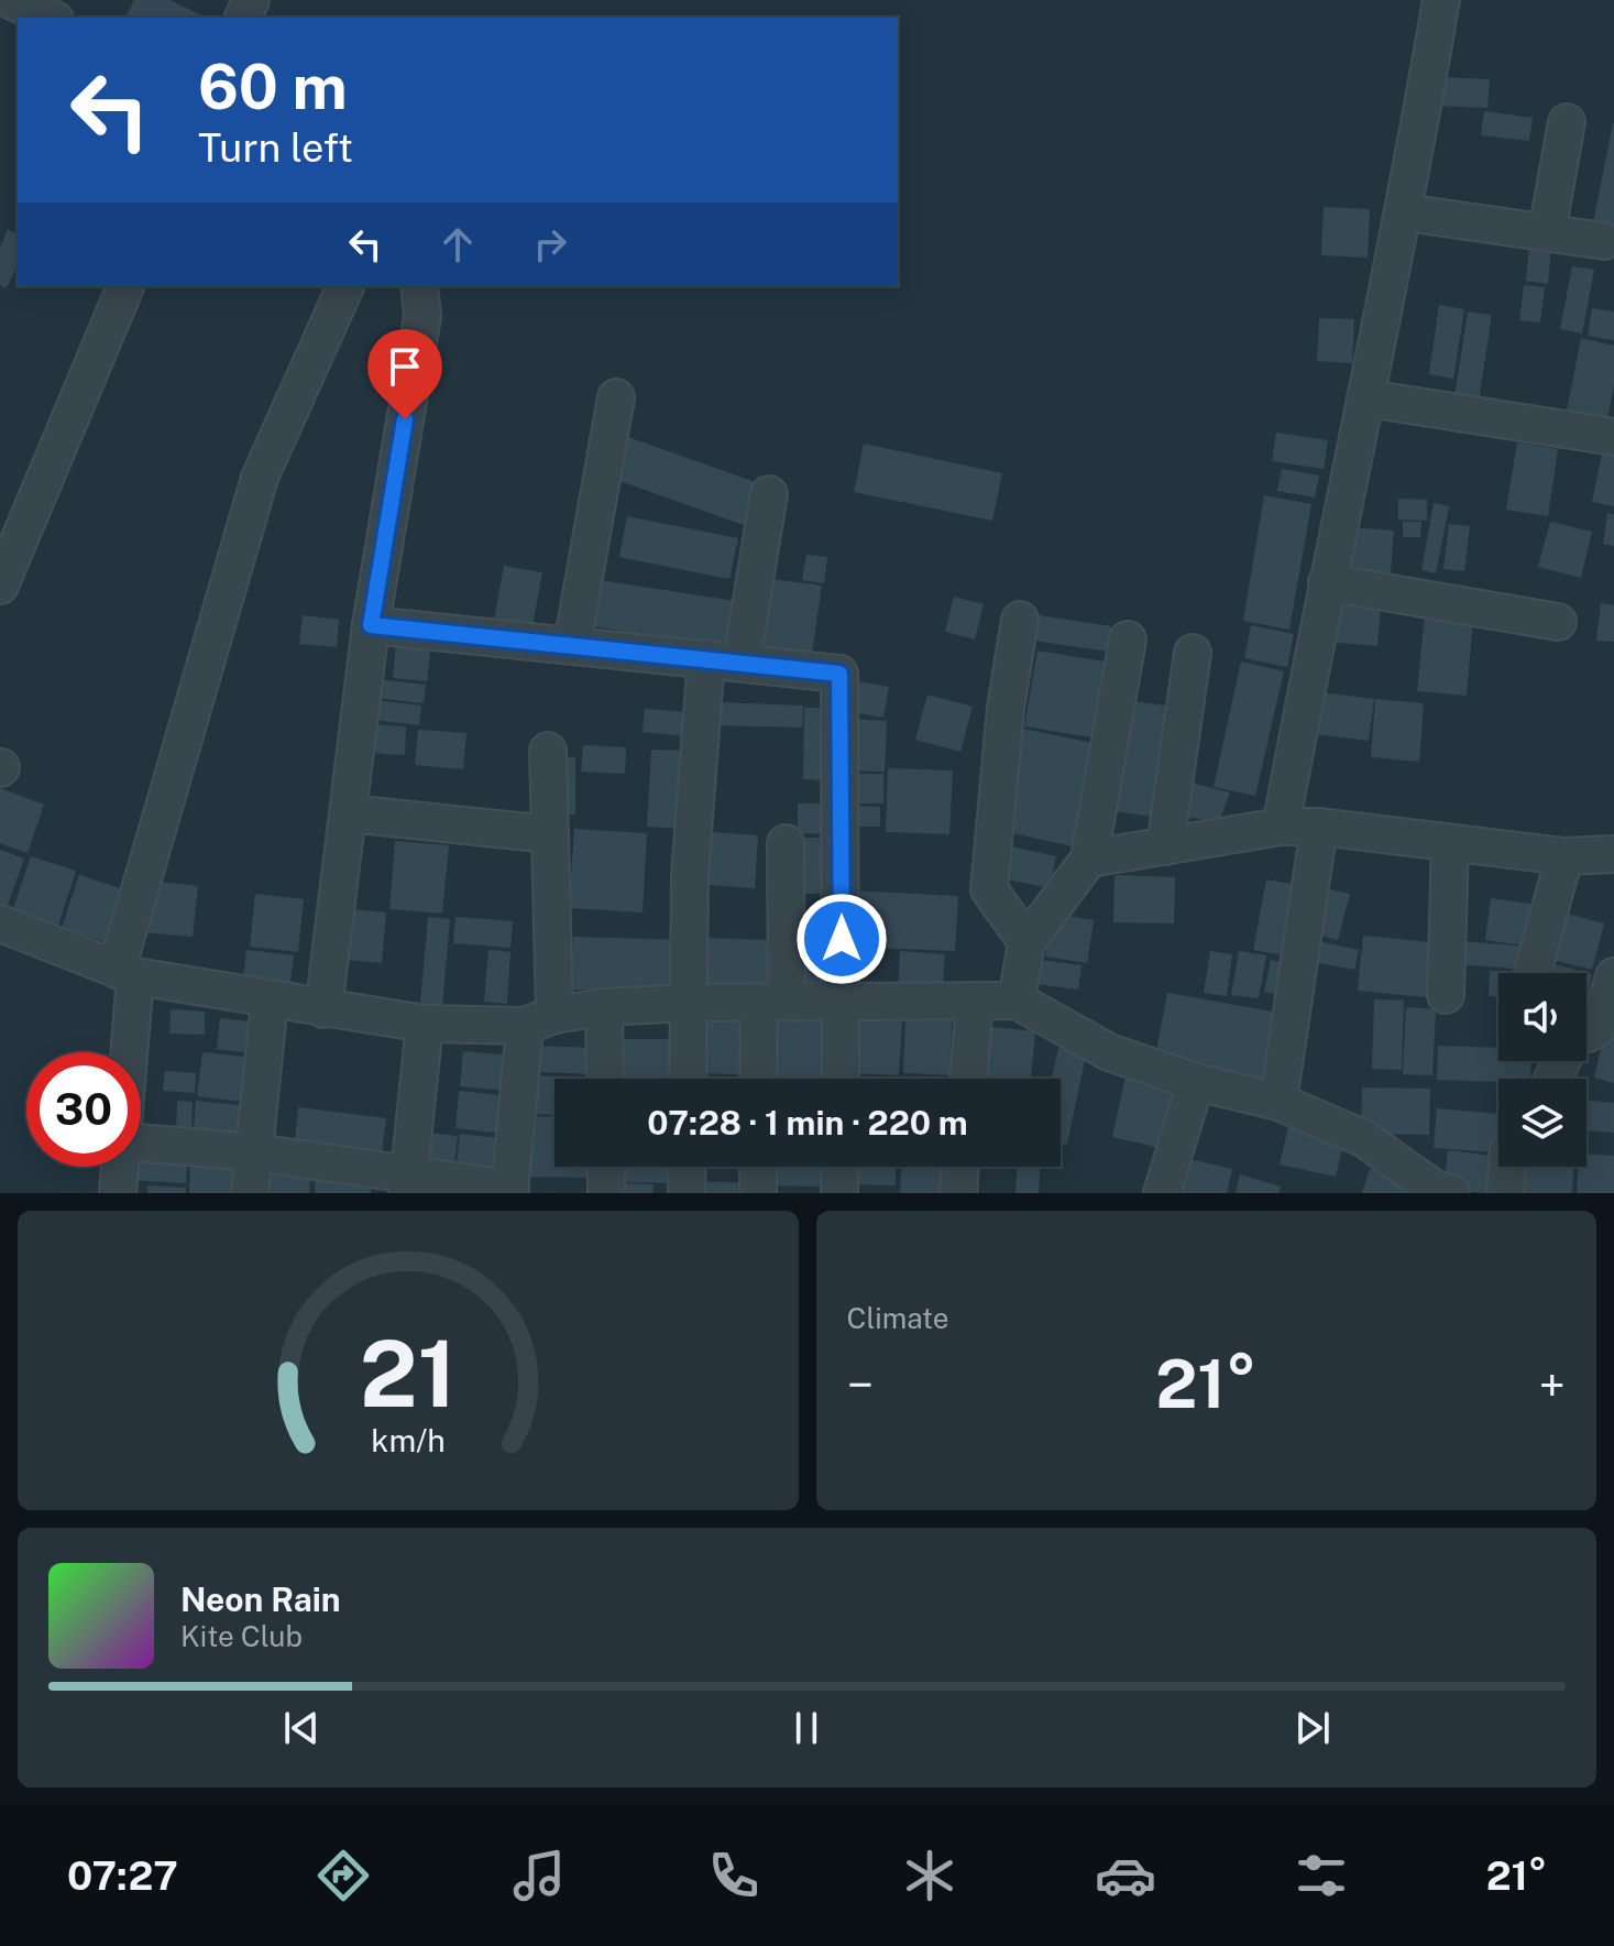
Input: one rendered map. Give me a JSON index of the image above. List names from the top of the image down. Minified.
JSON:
{"page":{"turn":["60 m","Turn left"],"limit":"30","trip":"07:28 · 1 min · 220 m","tile":"Climate","heat":["−","21°","+"],"song":["Neon Rain","Kite Club"],"tabs":["07:27","21°"],"gauge":["21","km/h"]}}
